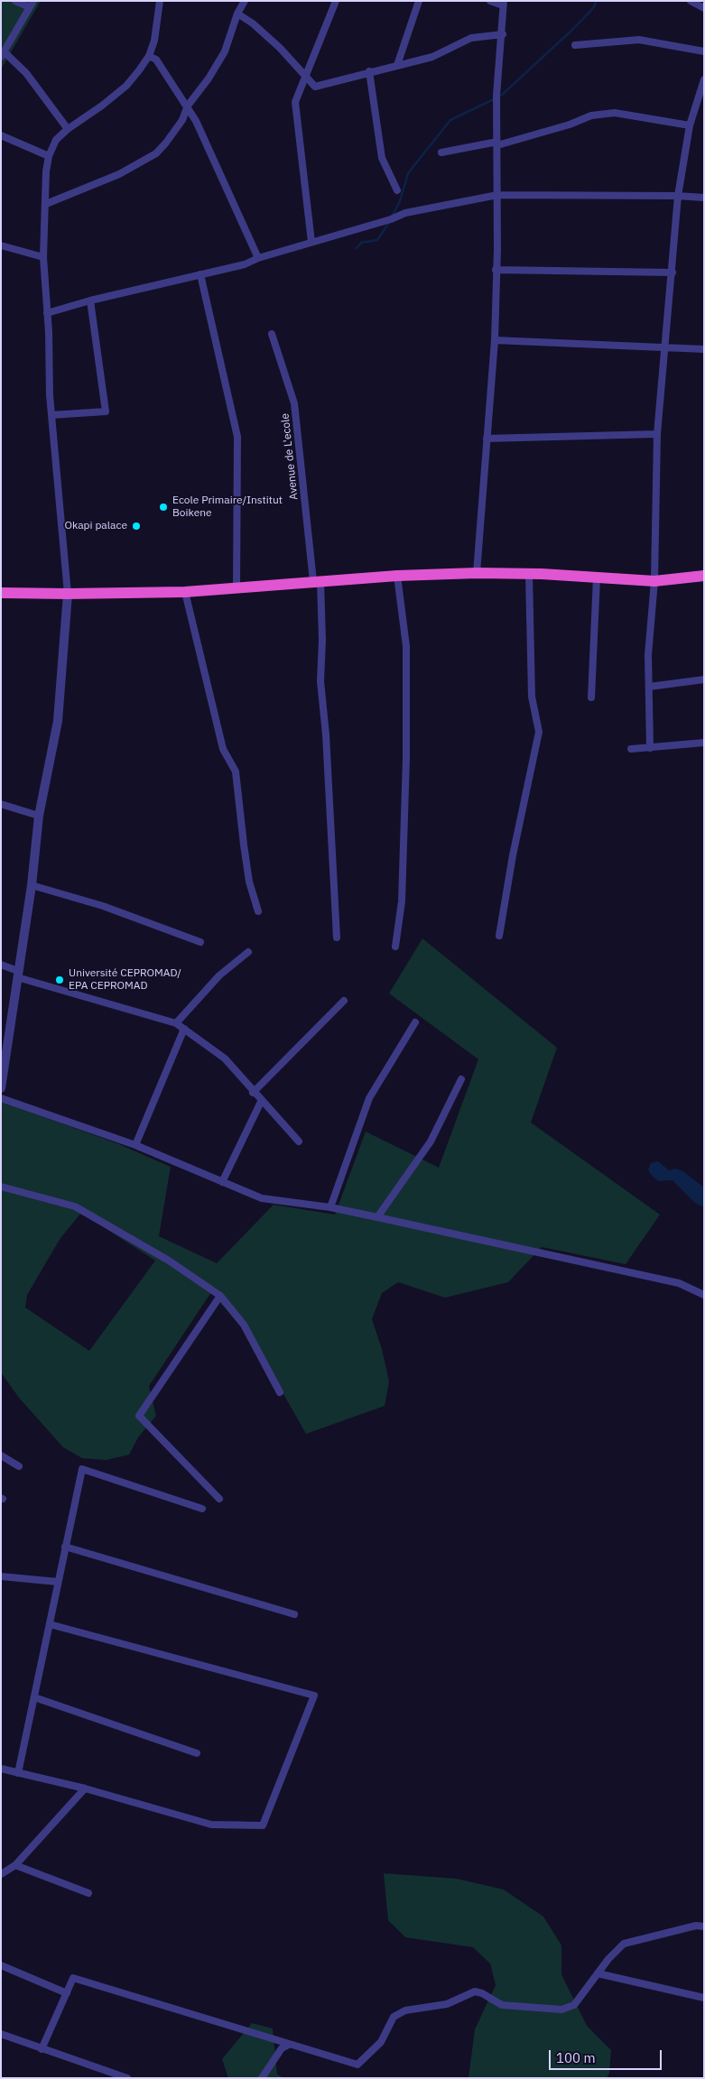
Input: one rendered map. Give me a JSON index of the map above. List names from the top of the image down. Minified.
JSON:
{"streets":{"street":["Avenue de L'ecole"]},"places":["Ecole Primaire/Institut Boikene","Okapi palace","Université CEPROMAD/ EPA CEPROMAD"],"scale_bar":"100 m"}
